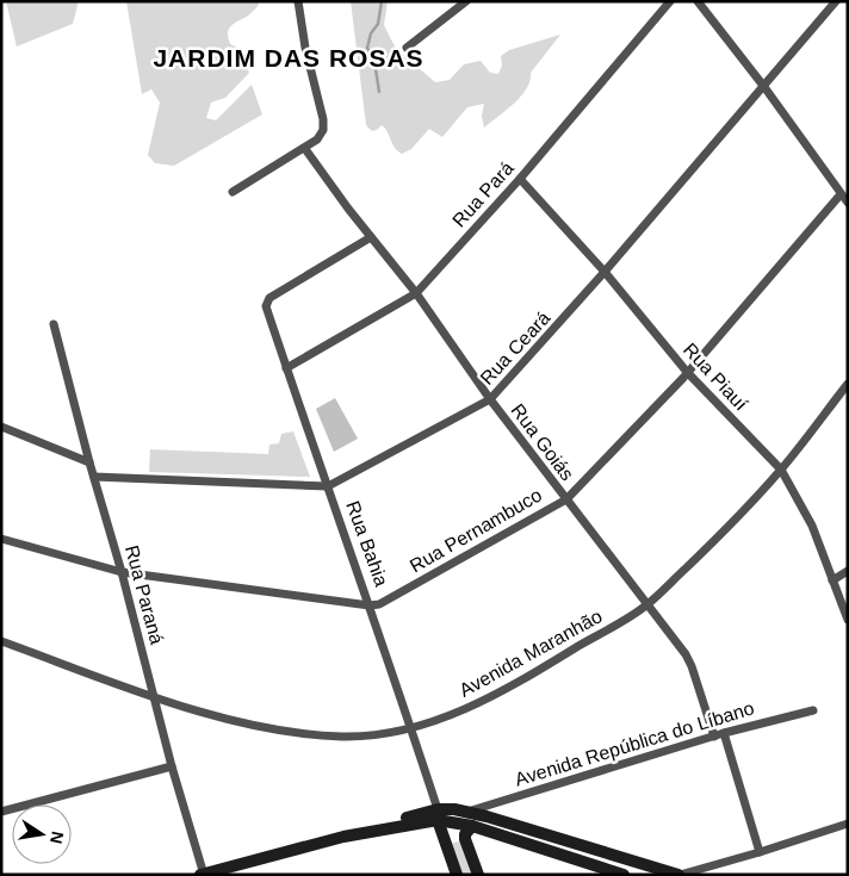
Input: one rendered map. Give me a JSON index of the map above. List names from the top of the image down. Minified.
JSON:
{"streets":{"main road":["Rua Bahia"],"street":["Rua Pará","Rua Ceará","Rua Piauí","Rua Goiás","Rua Pernambuco","Rua Paraná","Avenida Maranhão","Avenida República do Líbano"]},"crossings":[["Rua Pará","Rua Piauí"],["Rua Pará","Rua Goiás"],["Rua Pará","Rua Bahia"],["Rua Ceará","Rua Piauí"],["Rua Ceará","Rua Goiás"],["Rua Ceará","Rua Bahia"],["Rua Piauí","Rua Pernambuco"],["Rua Piauí","Avenida Maranhão"],["Rua Goiás","Rua Pernambuco"],["Rua Goiás","Rua Bahia"],["Rua Goiás","Avenida Maranhão"],["Rua Goiás","Avenida República do Líbano"],["Rua Pernambuco","Rua Bahia"],["Rua Pernambuco","Rua Paraná"],["Rua Bahia","Avenida Maranhão"],["Rua Paraná","Avenida Maranhão"]],"districts":["JARDIM DAS ROSAS"],"north":"right"}
